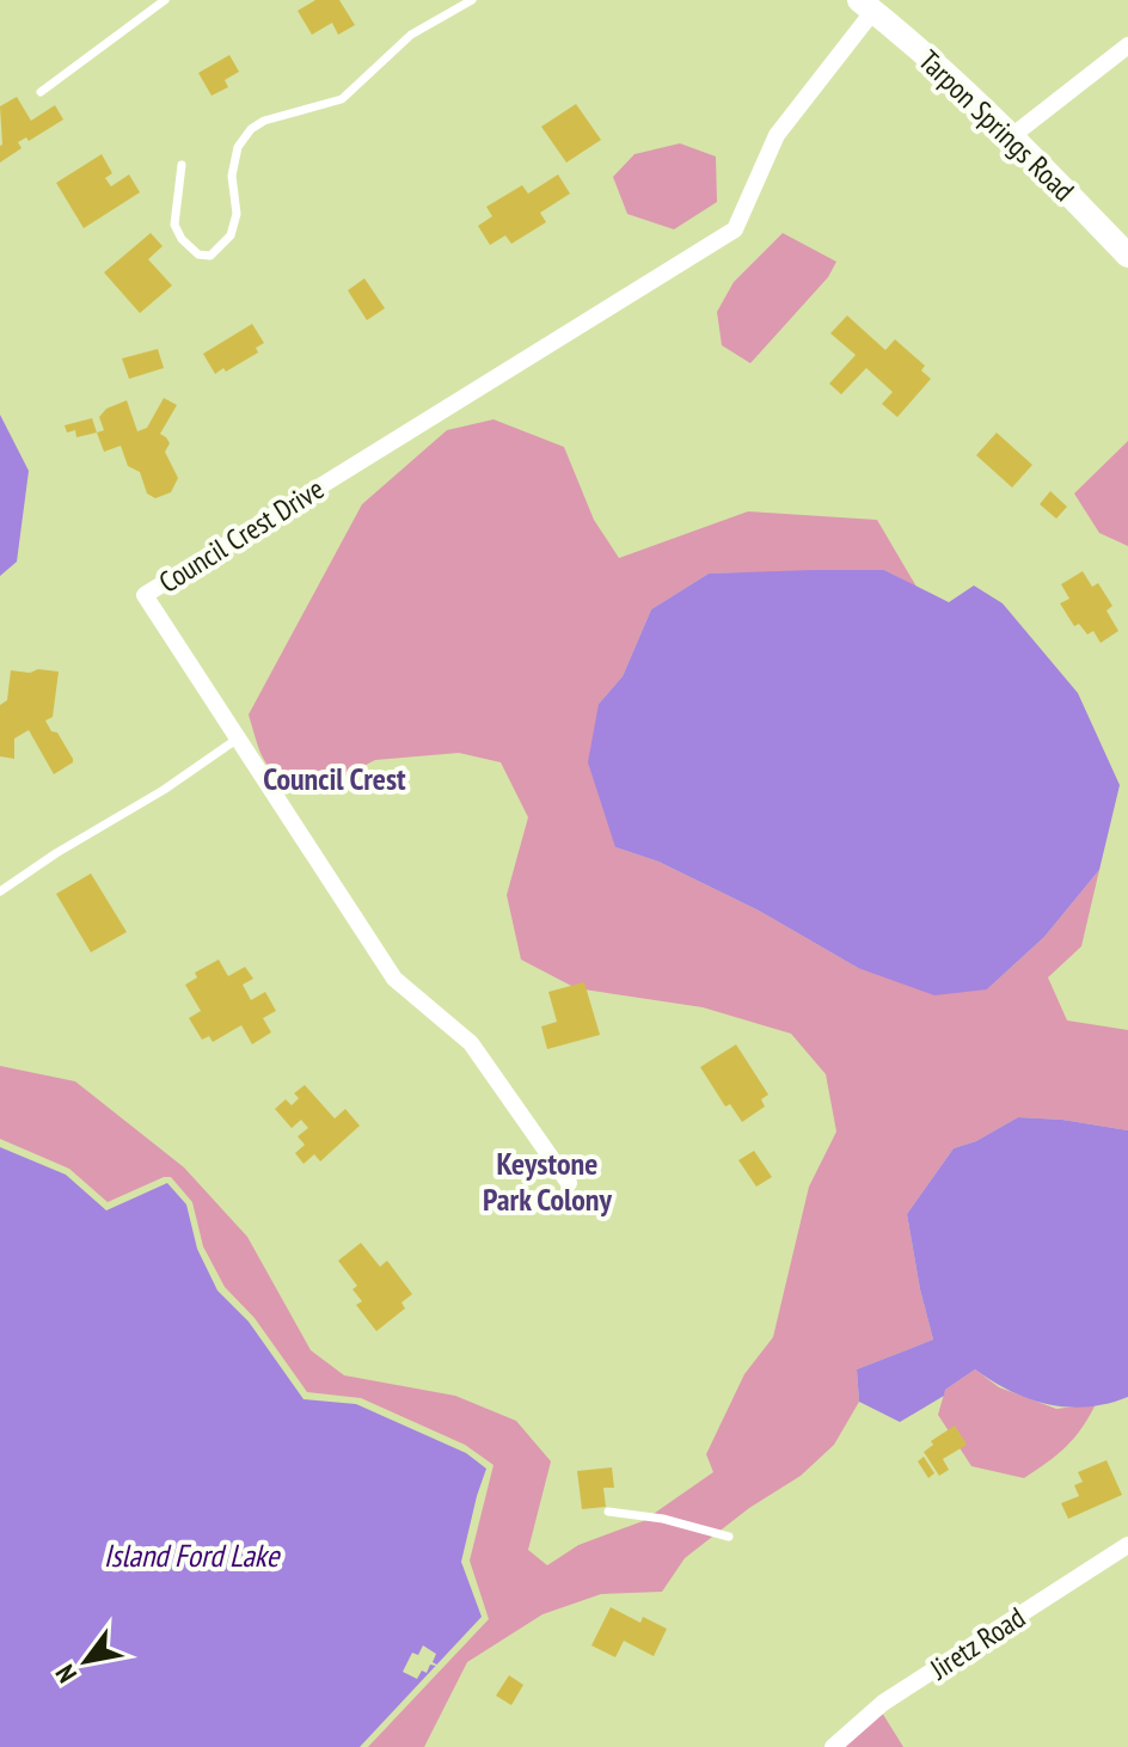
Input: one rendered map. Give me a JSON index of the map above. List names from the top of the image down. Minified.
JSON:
{"streets":{"main road":["Tarpon Springs Road"],"street":["Council Crest Drive","Jiretz Road"]},"crossings":[["Tarpon Springs Road","Council Crest Drive"]],"districts":["Council Crest","Keystone Park Colony"],"water":["Island Ford Lake"],"north":"bottom left"}
